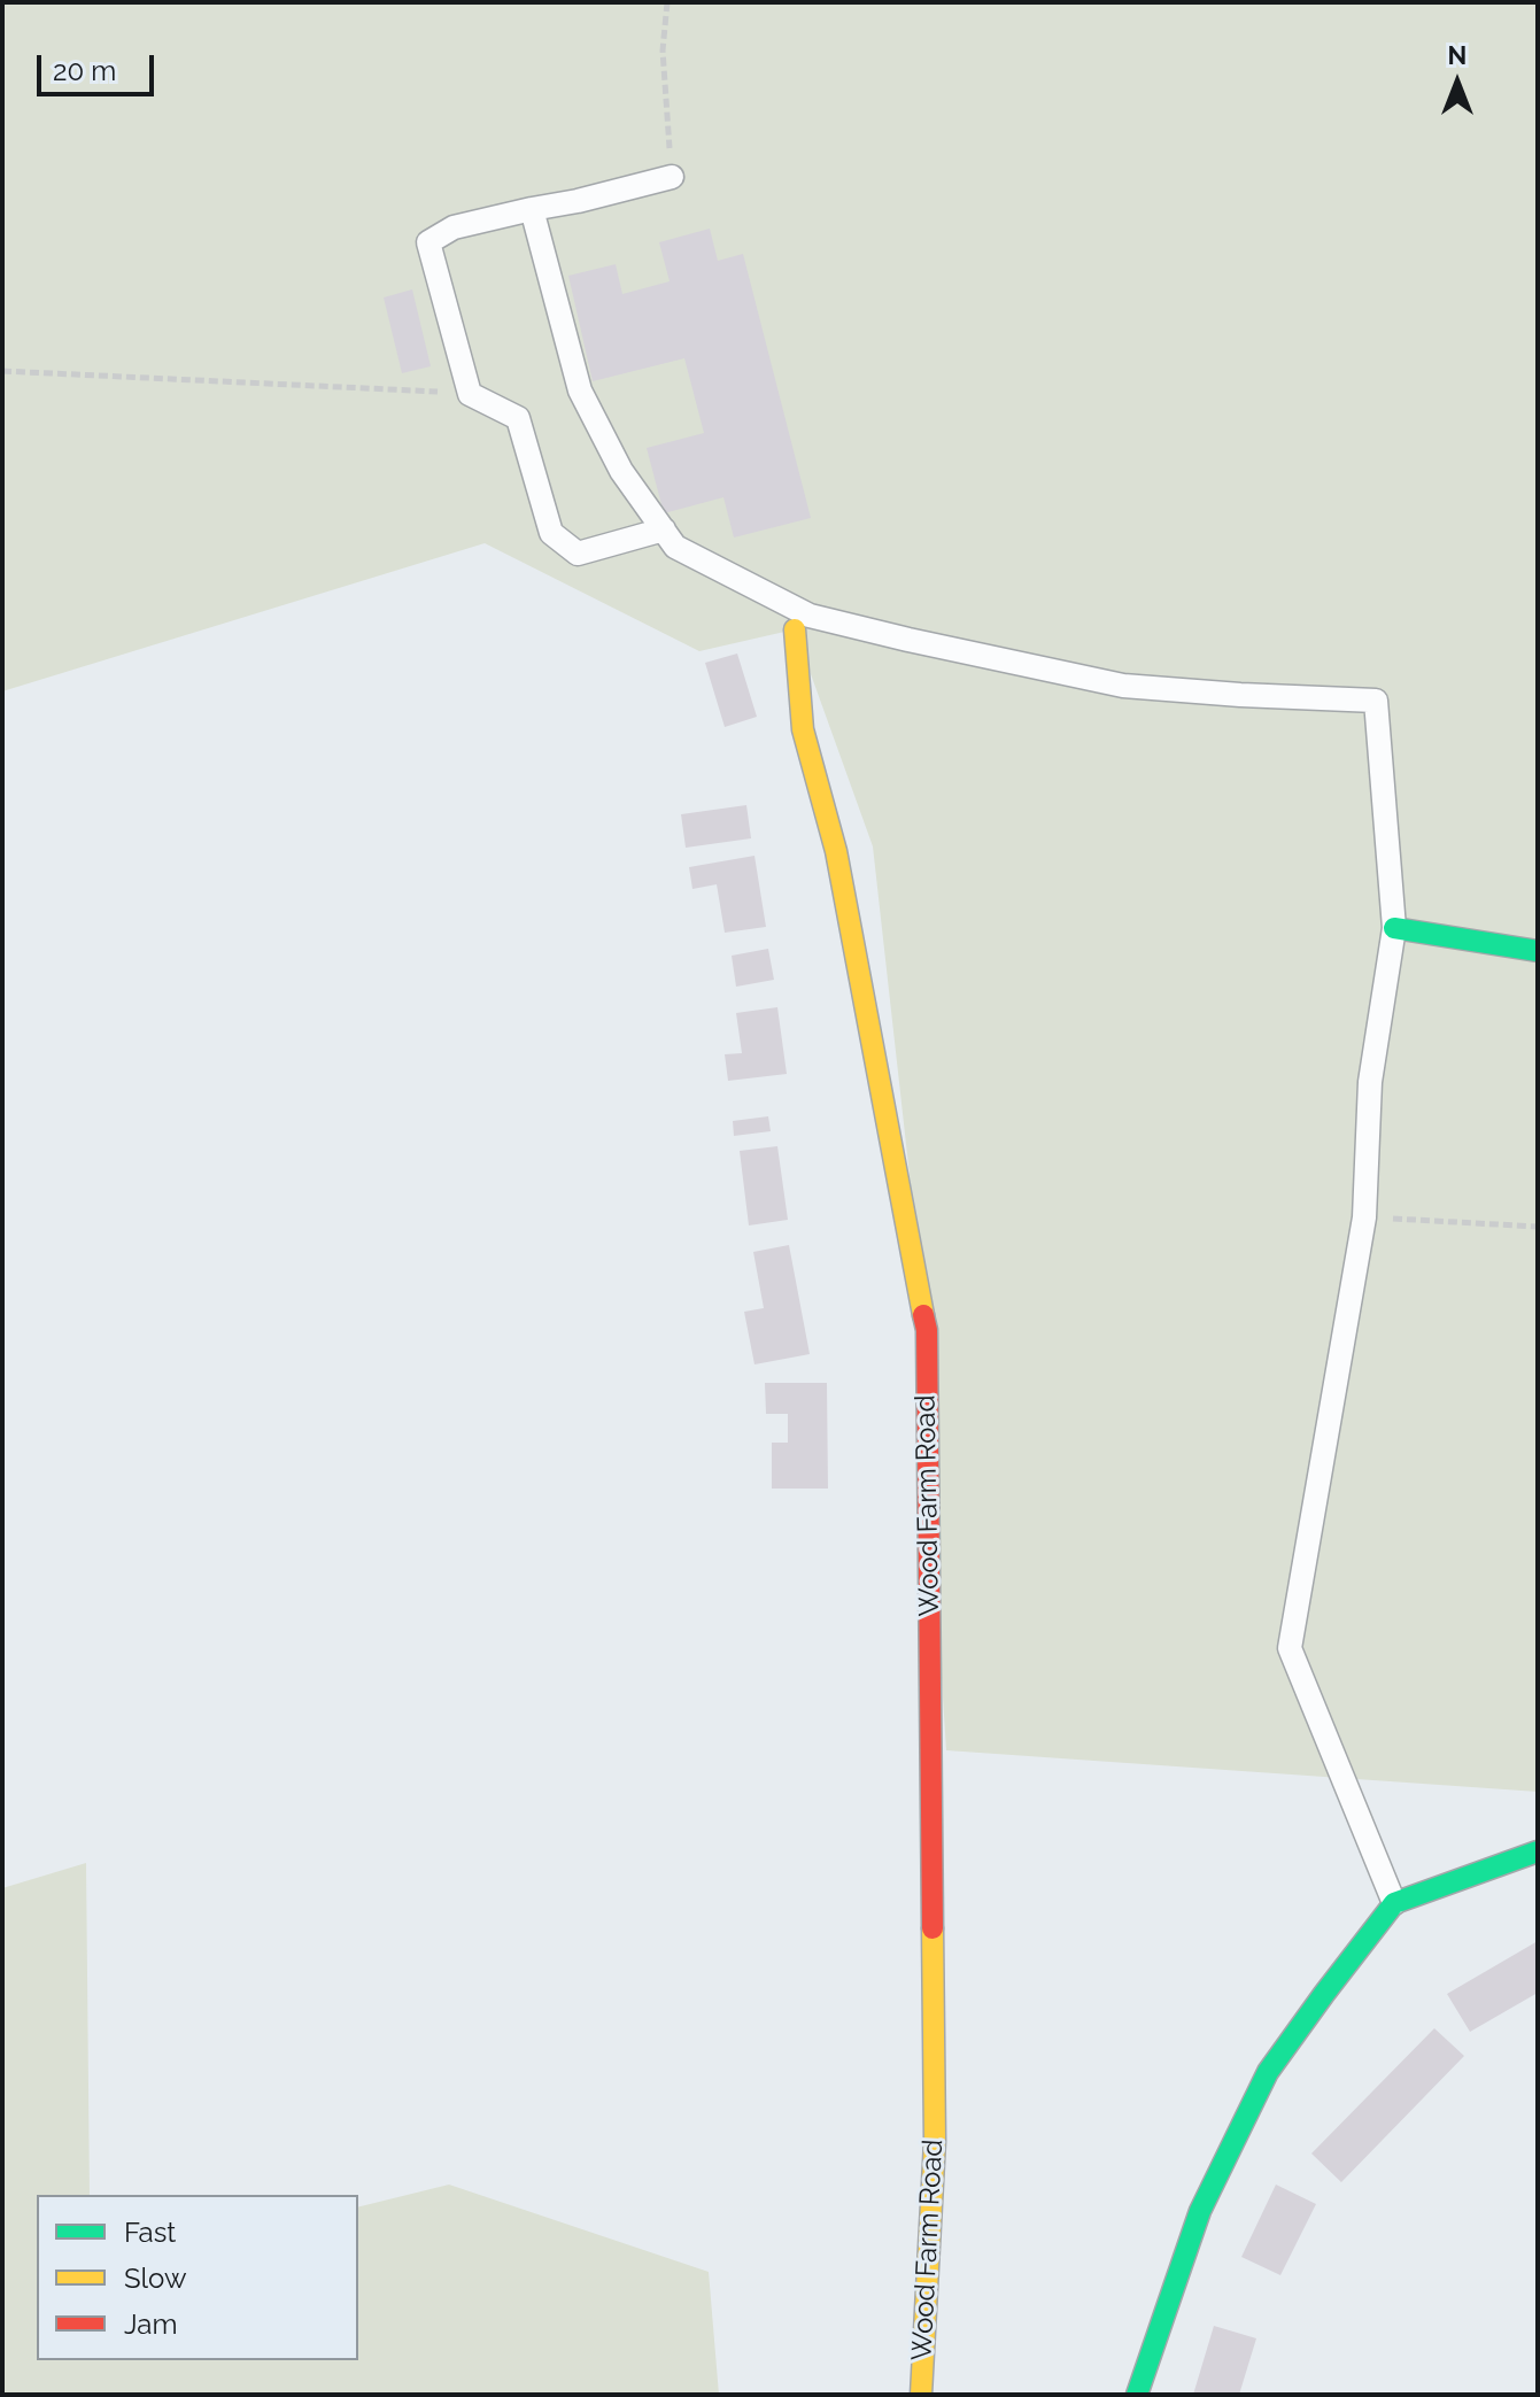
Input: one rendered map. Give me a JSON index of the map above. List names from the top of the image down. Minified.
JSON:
{"streets":{"street":["Wood Farm Road"]},"legend":["Fast","Slow","Jam"],"scale_bar":"20 m","north":"top"}
